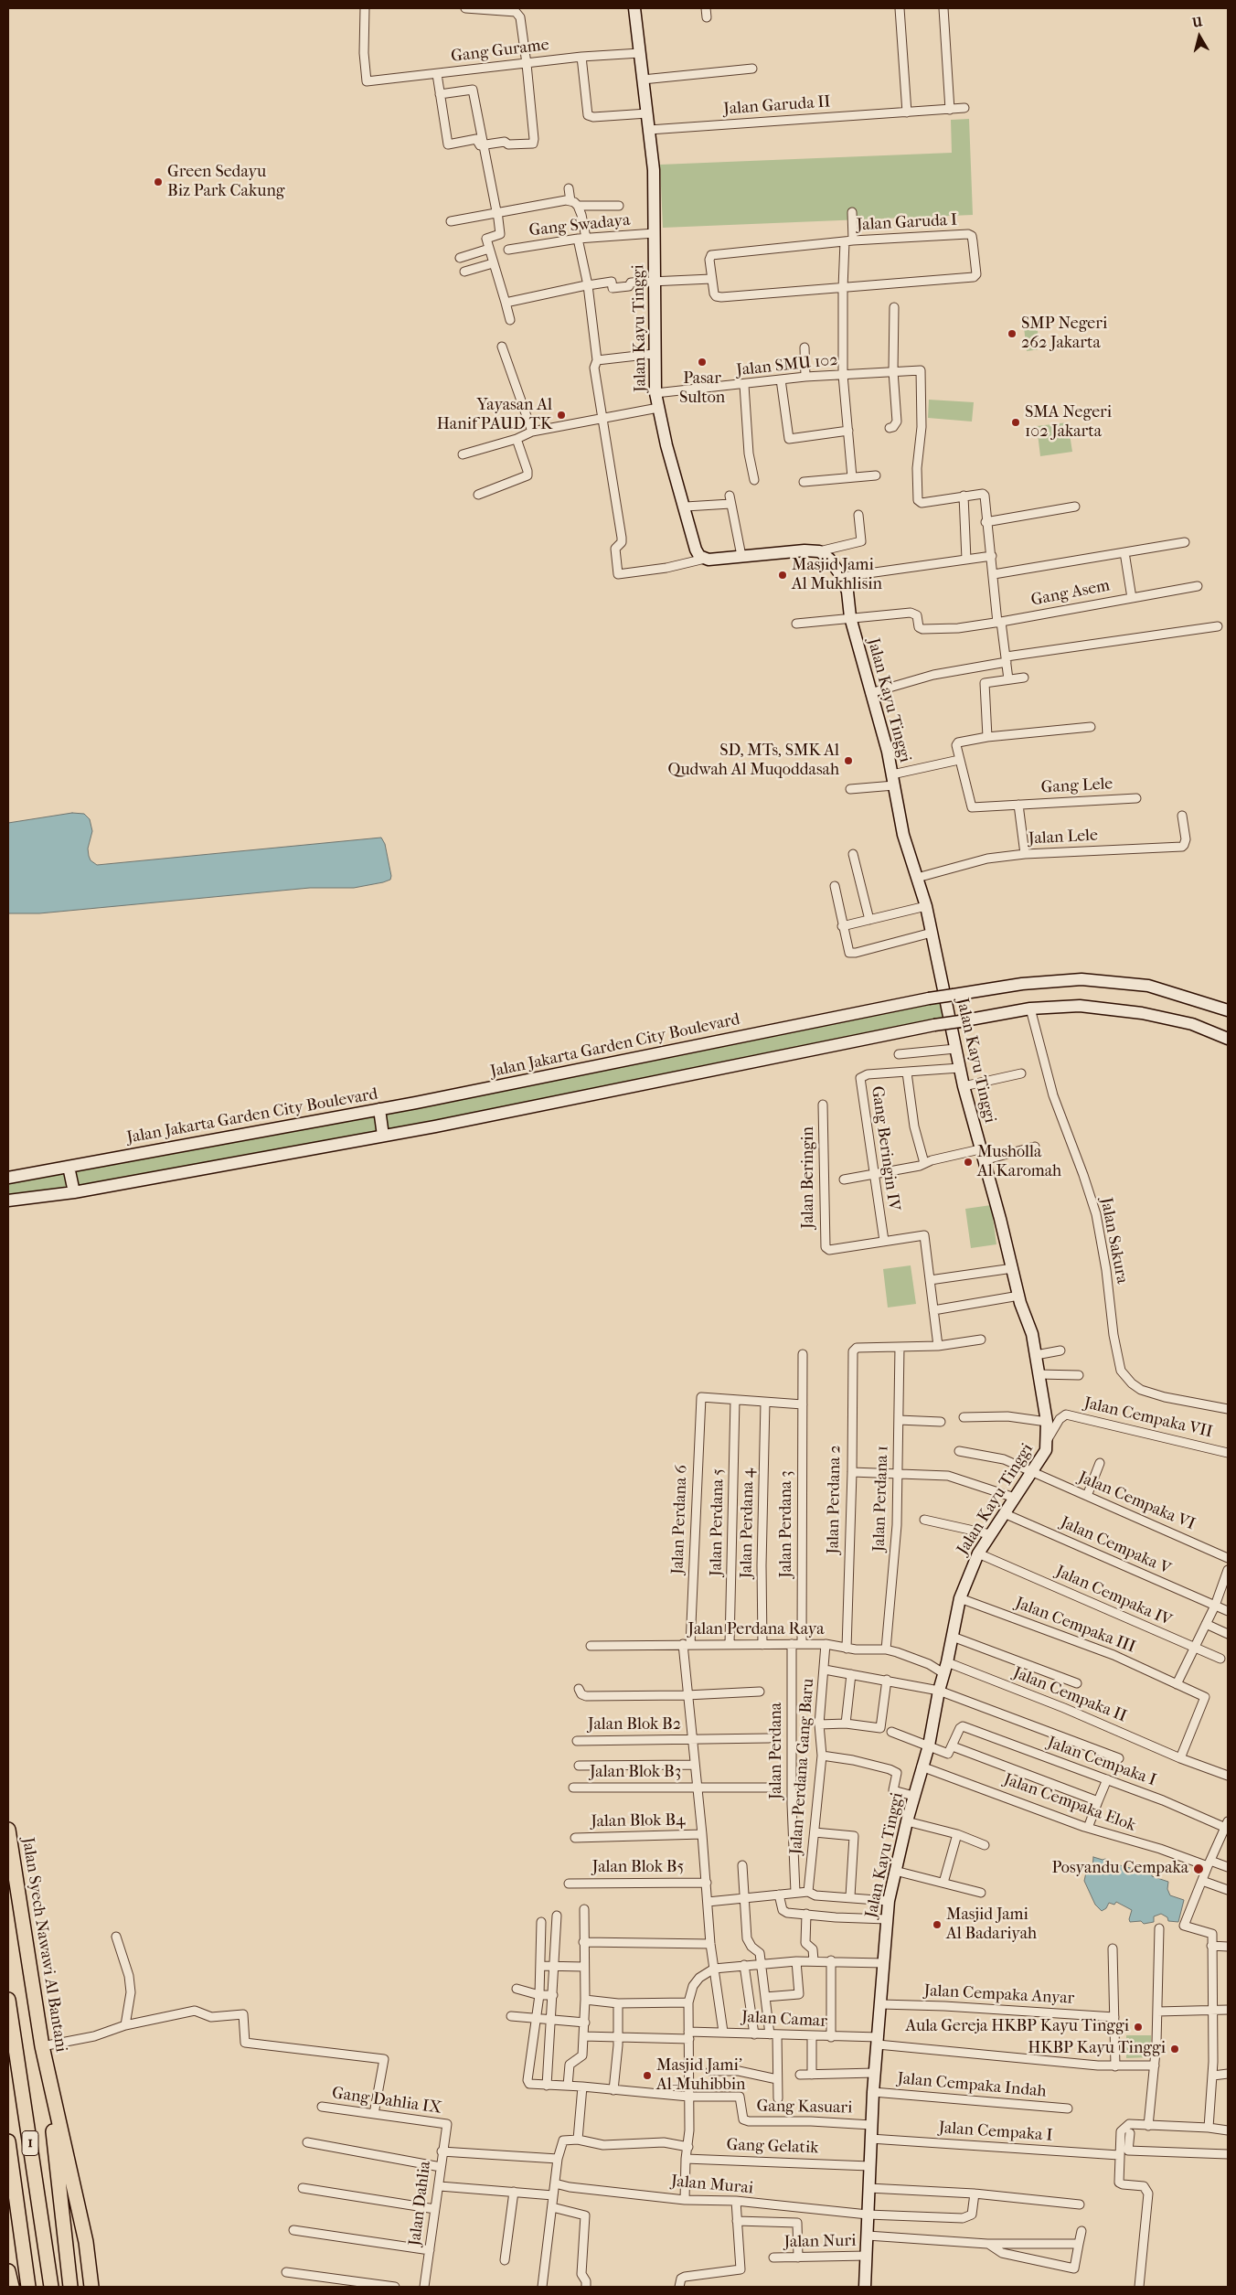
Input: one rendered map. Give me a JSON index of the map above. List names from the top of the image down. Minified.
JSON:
{"streets":{"highway":["Jalan Syech Nawawi Al Bantani","1"],"street":["Gang Gurame","Jalan Garuda II","Jalan Garuda I","Gang Swadaya","Jalan Kayu Tinggi","Jalan SMU 102","Gang Asem","Gang Lele","Jalan Lele","Jalan Jakarta Garden City Boulevard","Gang Beringin IV","Jalan Beringin","Jalan Sakura","Jalan Cempaka VII","Jalan Perdana 1","Jalan Perdana 2","Jalan Cempaka VI","Jalan Perdana 6","Jalan Perdana 5","Jalan Perdana 4","Jalan Perdana 3","Jalan Cempaka V","Jalan Cempaka IV","Jalan Cempaka III","Jalan Perdana Raya","Jalan Cempaka II","Jalan Blok B2","Jalan Perdana","Jalan Cempaka I","Jalan Perdana Gang Baru","Jalan Blok B3","Jalan Cempaka Elok","Jalan Blok B4","Jalan Blok B5","Jalan Cempaka Anyar","Jalan Camar","Jalan Cempaka Indah","Gang Dahlia IX","Gang Kasuari","Gang Gelatik","Jalan Murai","Jalan Dahlia","Jalan Nuri"]},"crossings":[["Gang Gurame","Jalan Kayu Tinggi"],["Jalan Garuda II","Jalan Kayu Tinggi"],["Gang Swadaya","Jalan Kayu Tinggi"],["Jalan Kayu Tinggi","Jalan SMU 102"],["Jalan Kayu Tinggi","Gang Asem"],["Jalan Kayu Tinggi","Jalan Lele"],["Jalan Kayu Tinggi","Gang Beringin IV"],["Jalan Kayu Tinggi","Jalan Cempaka VII"],["Jalan Kayu Tinggi","Jalan Cempaka VI"],["Jalan Kayu Tinggi","Jalan Cempaka V"],["Jalan Kayu Tinggi","Jalan Cempaka IV"],["Jalan Kayu Tinggi","Jalan Cempaka III"],["Jalan Kayu Tinggi","Jalan Perdana Raya"],["Jalan Kayu Tinggi","Jalan Cempaka II"],["Jalan Kayu Tinggi","Jalan Cempaka I"],["Jalan Kayu Tinggi","Jalan Cempaka Elok"],["Jalan Kayu Tinggi","Jalan Cempaka Anyar"],["Jalan Kayu Tinggi","Jalan Camar"],["Jalan Kayu Tinggi","Jalan Cempaka Indah"],["Jalan Kayu Tinggi","Gang Kasuari"],["Jalan Kayu Tinggi","Gang Gelatik"],["Jalan Kayu Tinggi","Jalan Murai"],["Jalan Kayu Tinggi","Jalan Nuri"],["Gang Beringin IV","Jalan Beringin"],["Jalan Perdana 1","Jalan Perdana 2"],["Jalan Perdana 1","Jalan Perdana Raya"],["Jalan Perdana 2","Jalan Perdana Raya"],["Jalan Perdana 6","Jalan Perdana 5"],["Jalan Perdana 6","Jalan Perdana Raya"],["Jalan Perdana 6","Jalan Blok B2"],["Jalan Perdana 6","Jalan Blok B3"],["Jalan Perdana 6","Jalan Blok B4"],["Jalan Perdana 6","Jalan Blok B5"],["Jalan Perdana 6","Jalan Camar"],["Jalan Perdana 5","Jalan Perdana Raya"],["Jalan Perdana 4","Jalan Perdana Raya"],["Jalan Perdana 3","Jalan Perdana Raya"],["Jalan Cempaka III","Jalan Cempaka II"],["Jalan Perdana Raya","Jalan Cempaka II"],["Jalan Perdana Raya","Jalan Perdana"],["Jalan Perdana Raya","Jalan Perdana Gang Baru"],["Gang Dahlia IX","Jalan Dahlia"]],"places":["Green Sedayu Biz Park Cakung","SMP Negeri 262 Jakarta","Pasar Sulton","Yayasan Al Hanif PAUD TK","SMA Negeri 102 Jakarta","Masjid Jami Al Mukhlisin","SD, MTs, SMK Al Qudwah Al Muqoddasah","Musholla Al Karomah","Posyandu Cempaka","Masjid Jami Al Badariyah","Aula Gereja HKBP Kayu Tinggi","HKBP Kayu Tinggi","Masjid Jami' Al-Muhibbin"],"north":"top"}
